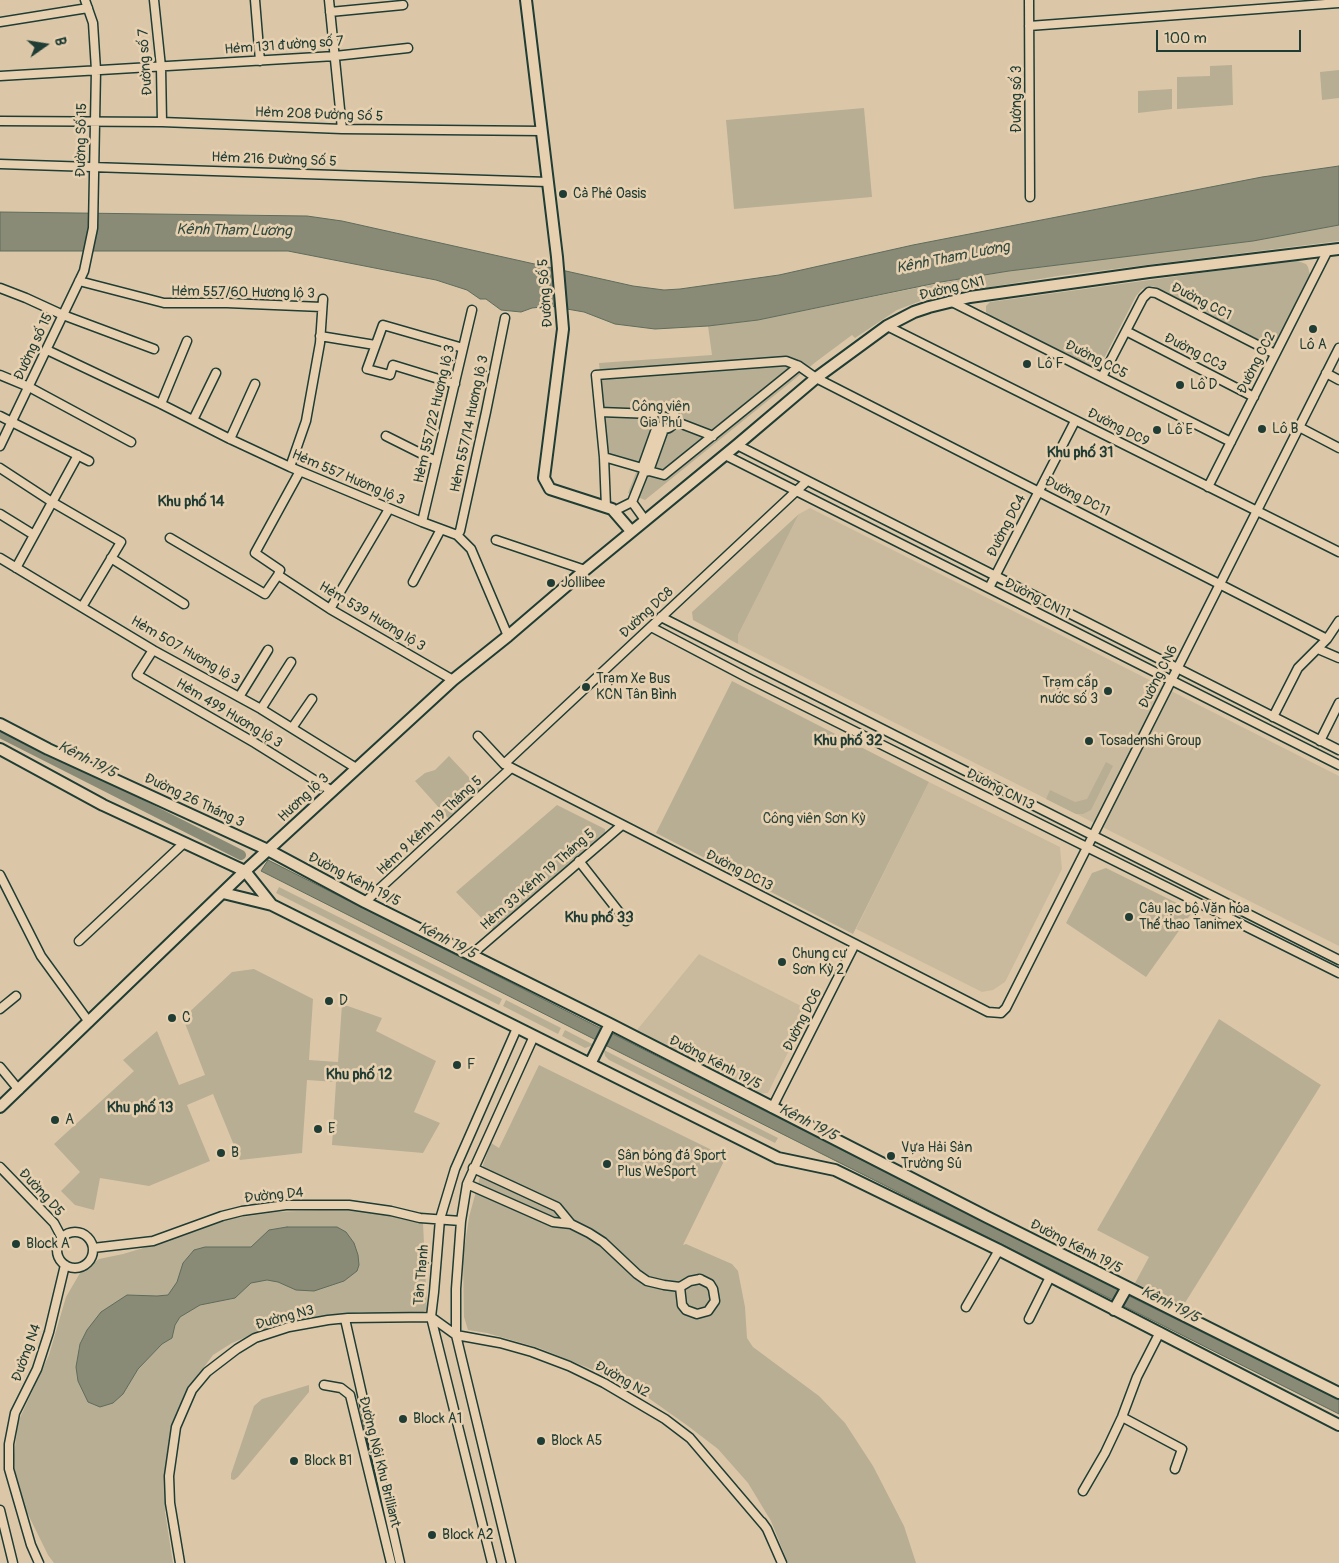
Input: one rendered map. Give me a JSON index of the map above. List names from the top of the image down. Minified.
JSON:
{"streets":{"street":["Hẻm 131 đường số 7","Đường số 7","Đường số 3","Hẻm 208 Đường Số 5","Đường Số 15","Hẻm 216 Đường Số 5","Đường CN1","Hẻm 557/60 Hương lộ 3","Đường Số 5","Đường CC1","Đường số 15","Đường CC3","Đường CC5","Đường CC2","Hẻm 557/22 Hương lộ 3","Hẻm 557/14 Hương lộ 3","Đường DC9","Hẻm 557 Hương lộ 3","Đường DC11","Đường DC4","Đường CN11","Đường DC8","Hẻm 539 Hương lộ 3","Hẻm 507 Hương lộ 3","Đường CN6","Hẻm 499 Hương lộ 3","Đường CN13","Hương lộ 3","Đường 26 Tháng 3","Hẻm 9 Kênh 19 Tháng 5","Đường DC13","Đường Kênh 19/5","Hẻm 33 Kênh 19 Tháng 5","Đường DC6","Đường D5","Đường D4","Tân Thạnh","Đường N3","Đường N4","Đường N2","Đường Nội Khu Brilliant"]},"crossings":[["Hẻm 131 đường số 7","Đường số 7"],["Hẻm 131 đường số 7","Đường Số 15"],["Đường số 7","Hẻm 208 Đường Số 5"],["Hẻm 208 Đường Số 5","Đường Số 15"],["Hẻm 208 Đường Số 5","Đường Số 5"],["Đường Số 15","Hẻm 216 Đường Số 5"],["Đường Số 15","Đường số 15"],["Hẻm 216 Đường Số 5","Đường Số 5"],["Đường CN1","Đường CC5"],["Đường CN1","Đường CC2"],["Đường CN1","Đường DC9"],["Đường CN1","Đường DC11"],["Đường CN1","Đường CN11"],["Đường CN1","Hương lộ 3"],["Hẻm 557/60 Hương lộ 3","Đường số 15"],["Hẻm 557/60 Hương lộ 3","Hẻm 557 Hương lộ 3"],["Đường CC1","Đường CC3"],["Đường CC1","Đường CC5"],["Đường CC1","Đường CC2"],["Đường số 15","Hẻm 557 Hương lộ 3"],["Đường CC3","Đường CC2"],["Đường CC5","Đường CC2"],["Đường CC2","Đường DC9"],["Hẻm 557/22 Hương lộ 3","Hẻm 557 Hương lộ 3"],["Hẻm 557/14 Hương lộ 3","Hẻm 557 Hương lộ 3"],["Đường DC9","Đường DC4"],["Đường DC9","Đường CN6"],["Hẻm 557 Hương lộ 3","Hẻm 539 Hương lộ 3"],["Hẻm 557 Hương lộ 3","Hương lộ 3"],["Đường DC11","Đường DC4"],["Đường DC11","Đường CN6"],["Đường DC4","Đường CN11"],["Đường CN11","Đường DC8"],["Đường CN11","Đường CN6"],["Đường DC8","Đường CN13"],["Đường DC8","Hẻm 9 Kênh 19 Tháng 5"],["Đường DC8","Đường DC13"],["Hẻm 539 Hương lộ 3","Hương lộ 3"],["Hẻm 507 Hương lộ 3","Hẻm 499 Hương lộ 3"],["Hẻm 507 Hương lộ 3","Hương lộ 3"],["Đường CN6","Đường CN13"],["Đường CN6","Đường DC13"],["Hẻm 499 Hương lộ 3","Hương lộ 3"],["Hương lộ 3","Đường 26 Tháng 3"],["Hương lộ 3","Đường Kênh 19/5"],["Đường 26 Tháng 3","Đường Kênh 19/5"],["Hẻm 9 Kênh 19 Tháng 5","Đường DC13"],["Hẻm 9 Kênh 19 Tháng 5","Đường Kênh 19/5"],["Đường DC13","Hẻm 33 Kênh 19 Tháng 5"],["Đường DC13","Đường DC6"],["Đường Kênh 19/5","Hẻm 33 Kênh 19 Tháng 5"],["Đường Kênh 19/5","Đường DC6"],["Đường D5","Đường D4"],["Đường D5","Đường N4"],["Đường D4","Tân Thạnh"],["Đường D4","Đường N4"],["Tân Thạnh","Đường N3"],["Tân Thạnh","Đường N2"],["Đường N3","Đường N2"]],"districts":["Khu phố 31","Khu phố 14","Khu phố 32","Khu phố 33","Khu phố 12","Khu phố 13"],"water":["Kênh Tham Lương","Kênh 19/5"],"parks":["Công viên Gia Phú","Công viên Sơn Kỳ"],"places":["Cà Phê Oasis","Lô A","Lô F","Lô D","Lô B","Lô E","Jollibee","Trạm Xe Bus KCN Tân Bình","Trạm cấp nước số 3","Tosadenshi Group","Câu lạc bộ Văn hóa Thể thao Tanimex","Chung cư Sơn Kỳ 2","D","C","F","A","E","B","Vựa Hải Sản Trường Sú","Sân bóng đá Sport Plus WeSport","Block A","Block A1","Block A5","Block B1","Block A2"],"scale_bar":"100 m","north":"right"}
